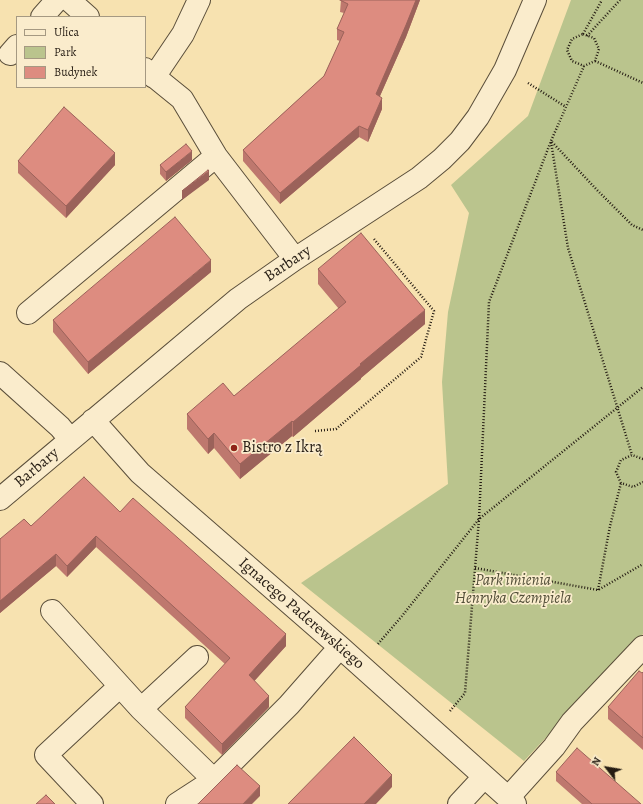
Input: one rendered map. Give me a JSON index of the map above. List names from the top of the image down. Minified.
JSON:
{"streets":{"street":["Barbary","Ignacego Paderewskiego"]},"crossings":[["Barbary","Ignacego Paderewskiego"]],"parks":["Park imienia Henryka Czempiela"],"places":["Bistro z Ikrą"],"legend":["Ulica","Park","Budynek"],"north":"top left"}
